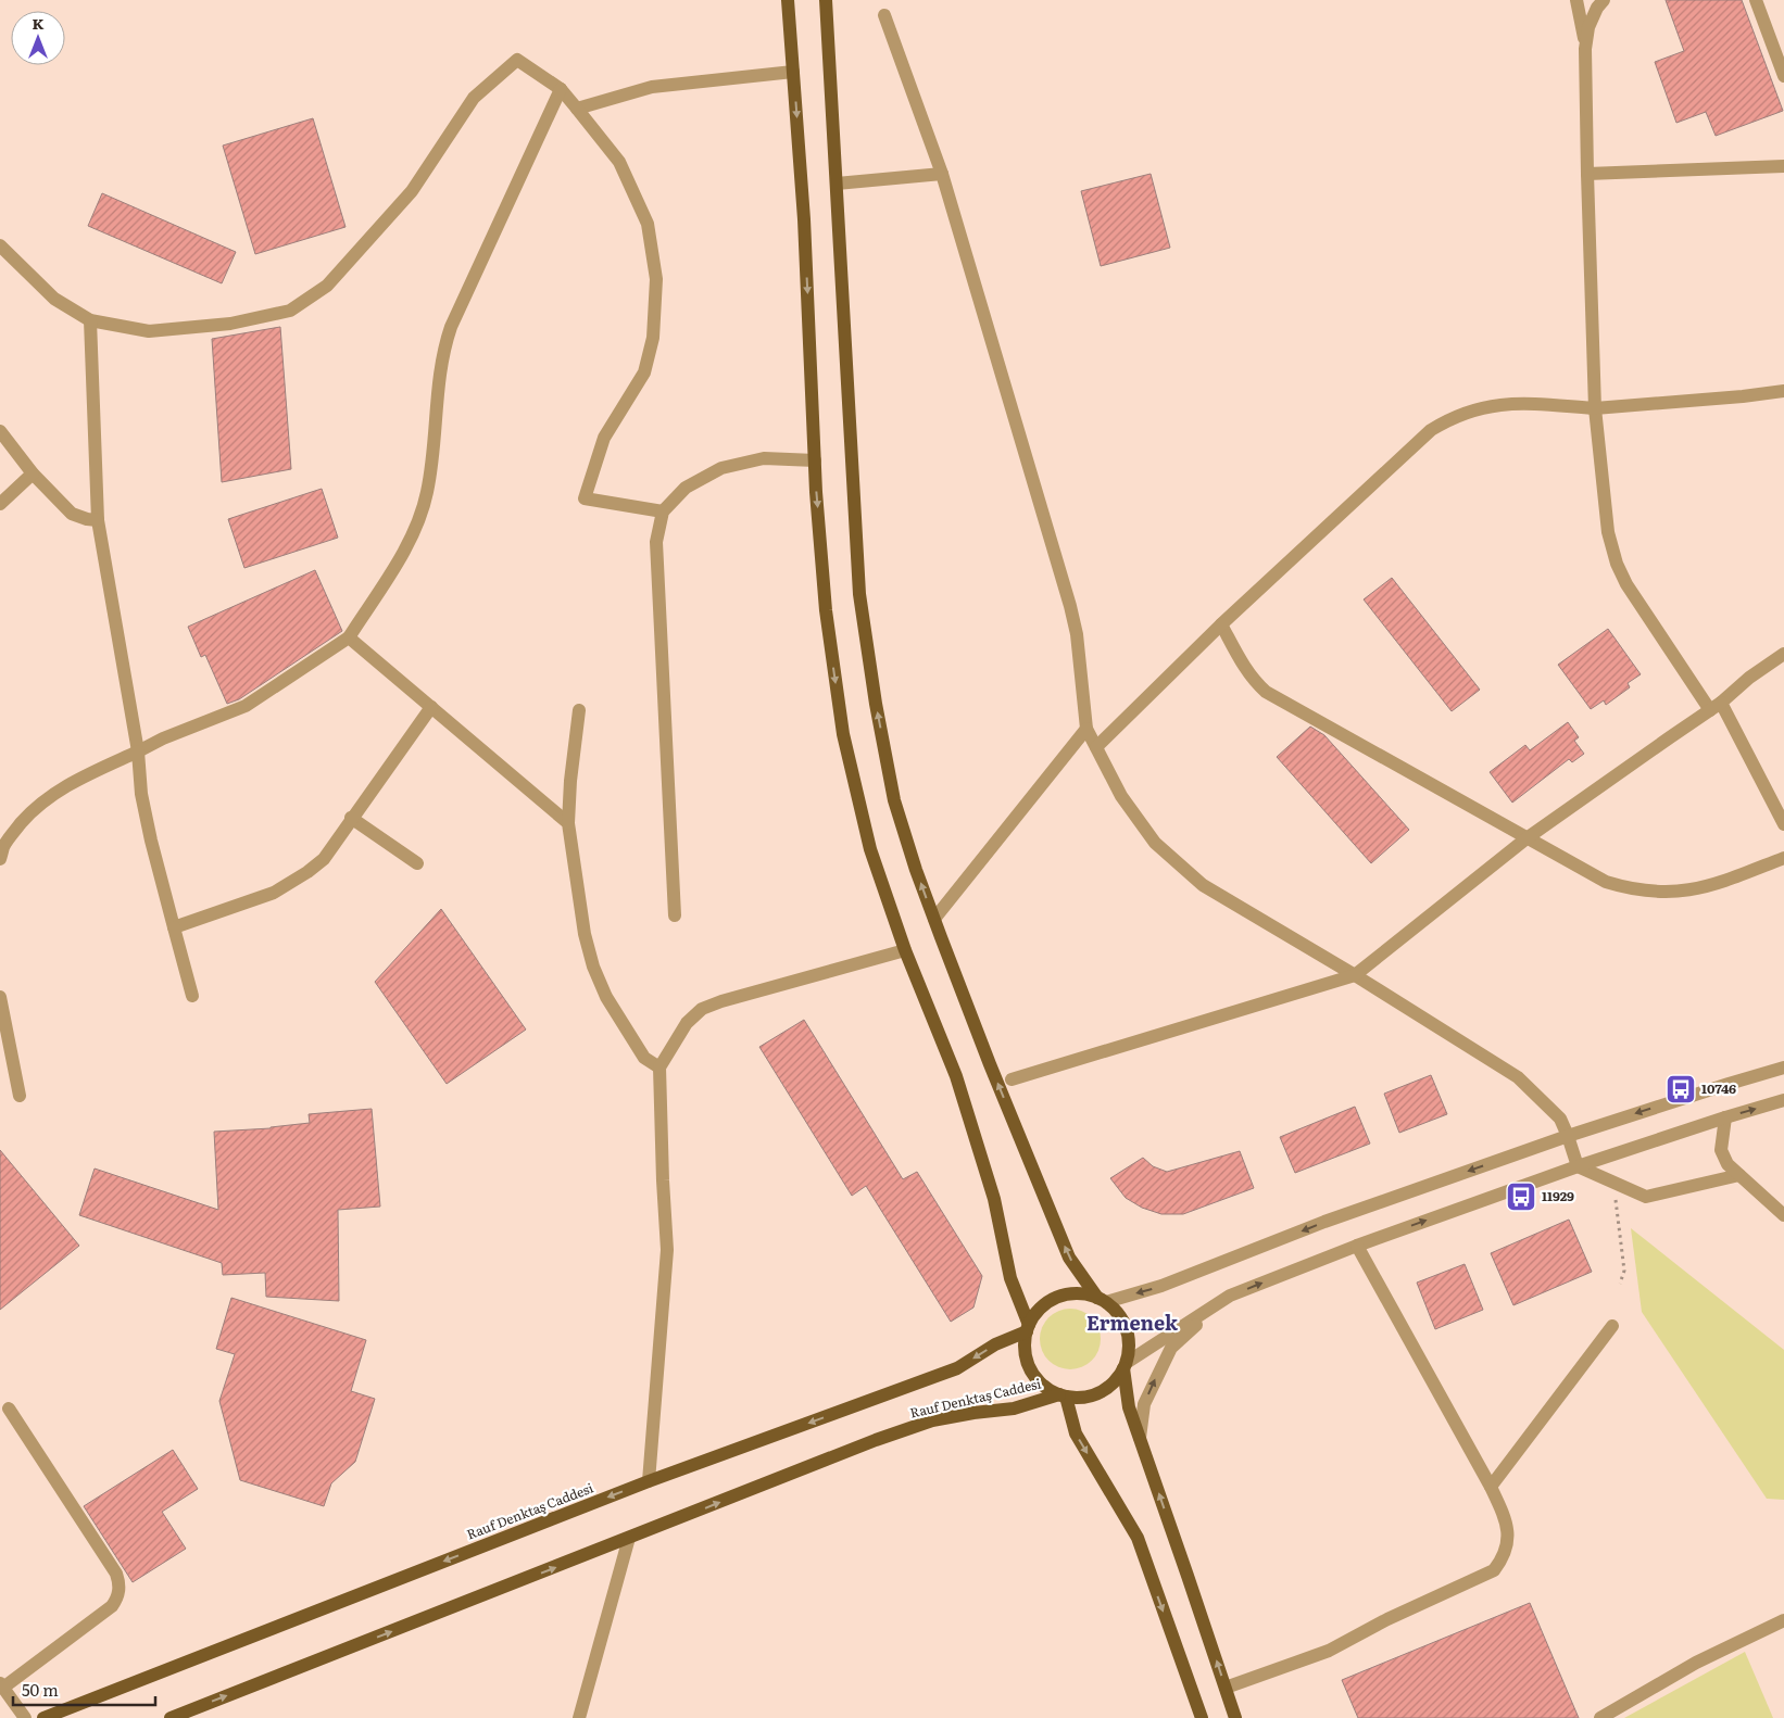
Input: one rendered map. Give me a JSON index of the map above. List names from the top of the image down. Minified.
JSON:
{"streets":{"main road":["Rauf Denktaş Caddesi"]},"districts":["Ermenek"],"places":{"bus stop":["10746","11929"]},"scale_bar":"50 m","north":"top"}
